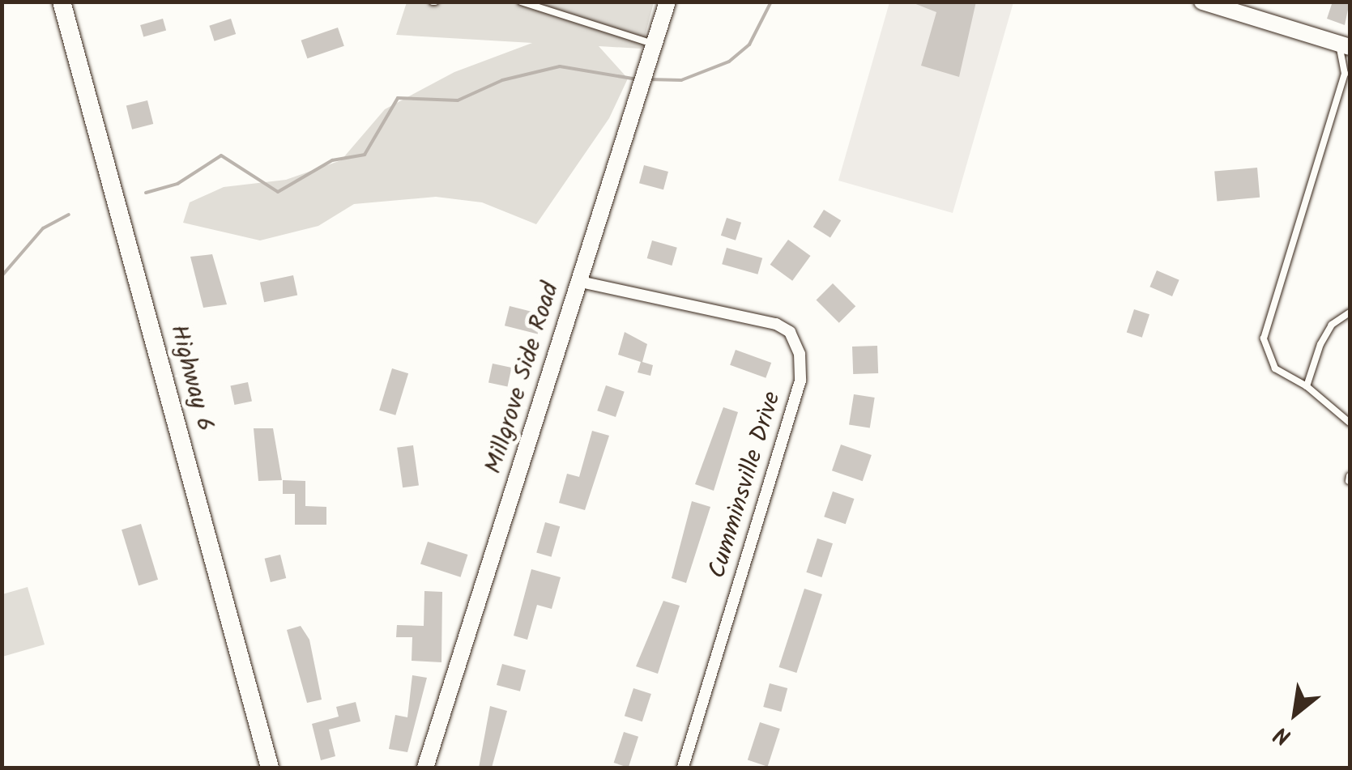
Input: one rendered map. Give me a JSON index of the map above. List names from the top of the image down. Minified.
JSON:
{"streets":{"highway":["Highway 6"],"main road":["Millgrove Side Road"],"street":["Cumminsville Drive"]},"crossings":[["Millgrove Side Road","Cumminsville Drive"]],"north":"bottom left"}
